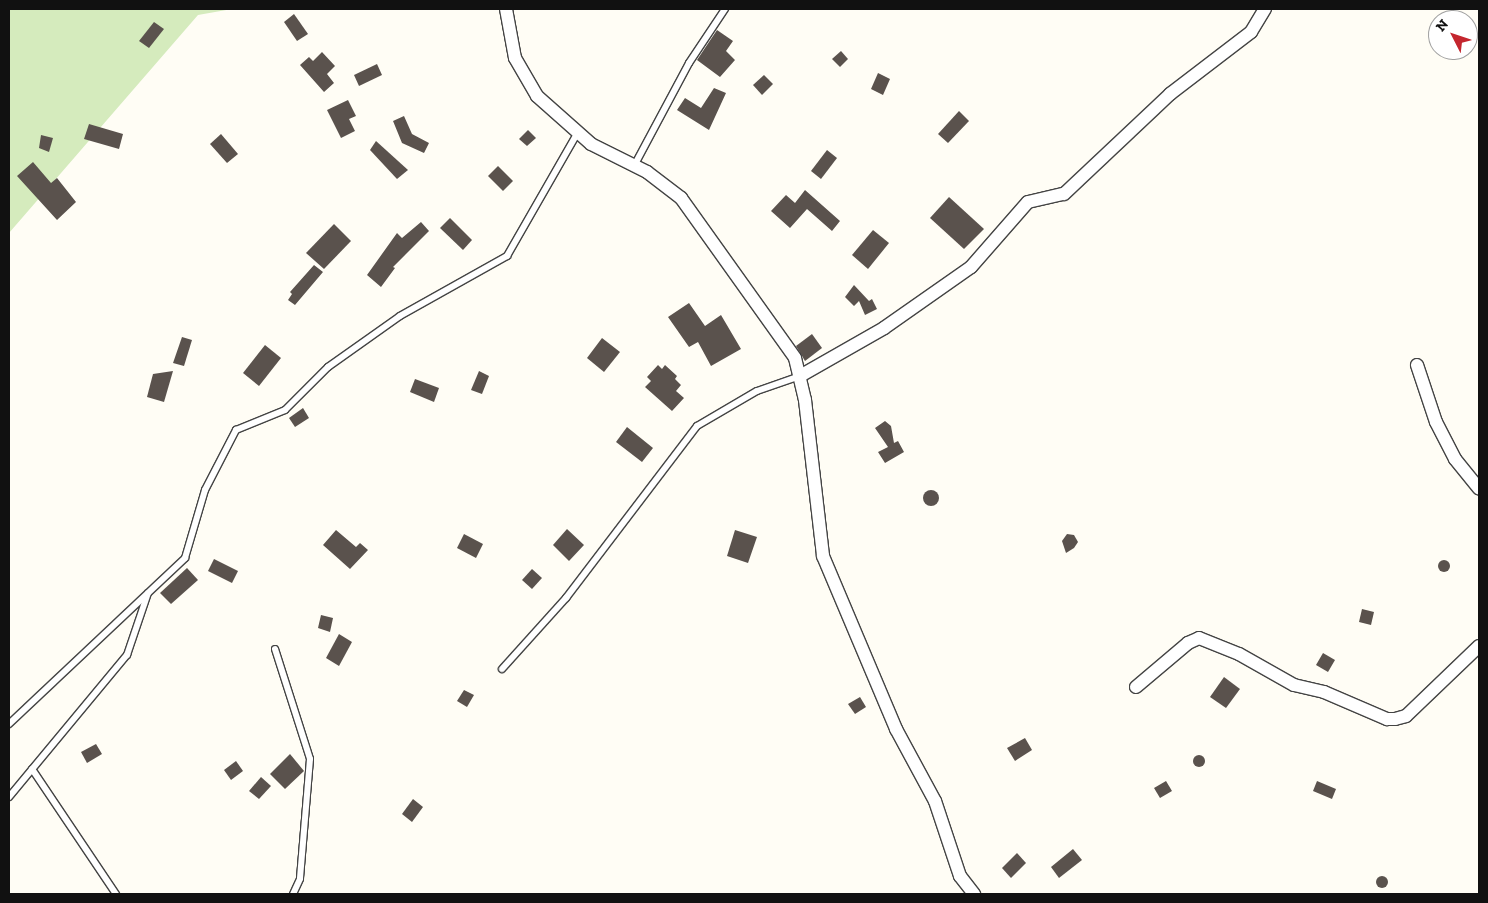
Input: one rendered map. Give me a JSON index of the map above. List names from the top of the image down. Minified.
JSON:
{"north":"top left"}
